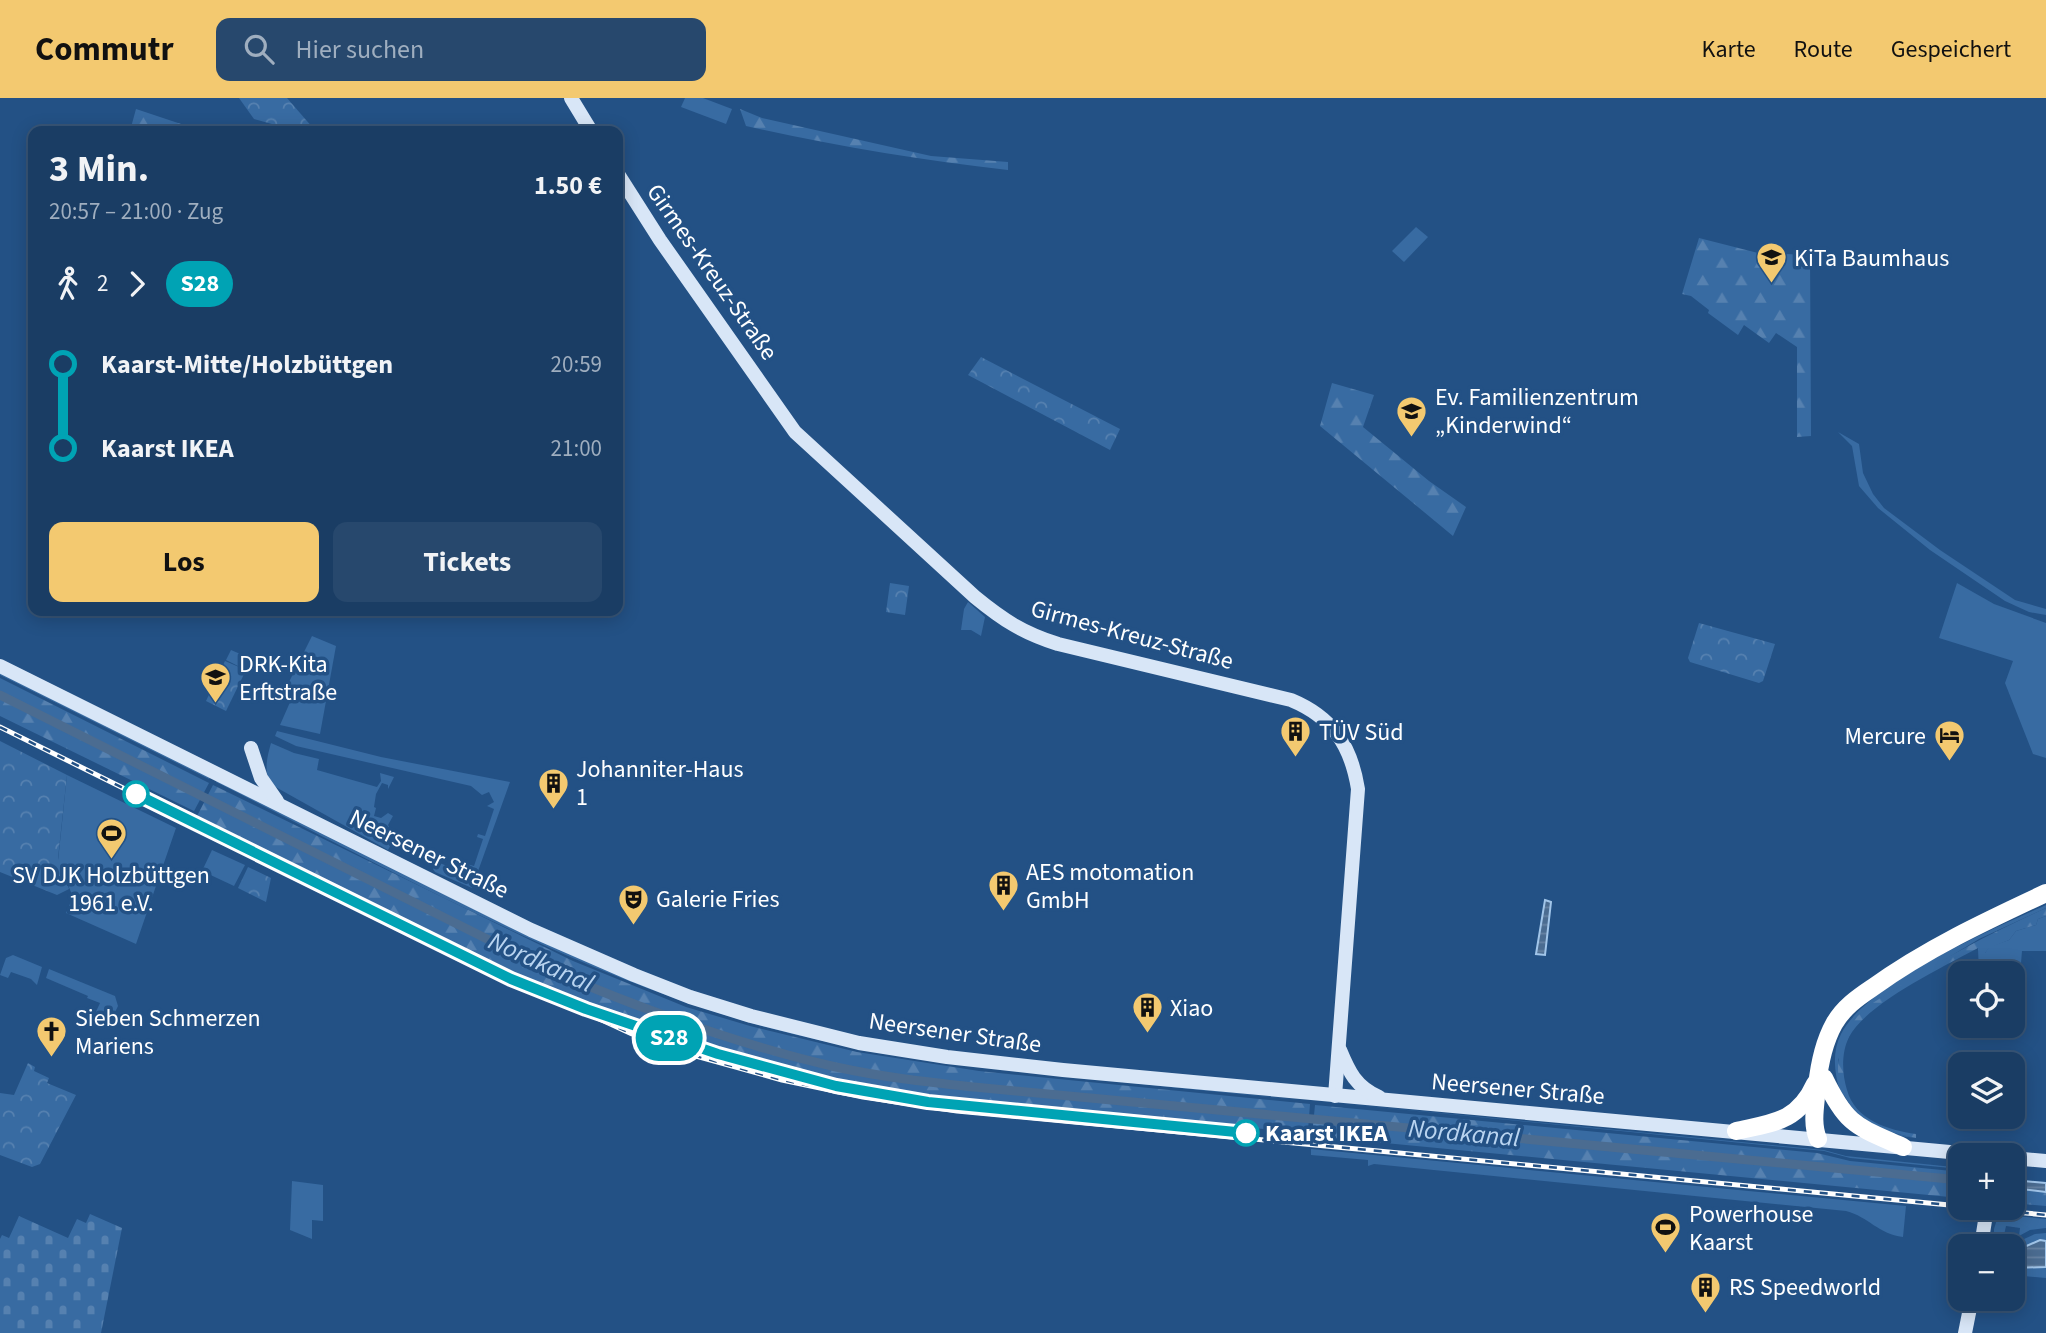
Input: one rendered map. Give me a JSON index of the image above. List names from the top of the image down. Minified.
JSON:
{"streets":{"main road":["Girmes-Kreuz-Straße","Neersener Straße"]},"crossings":[["Girmes-Kreuz-Straße","Neersener Straße"]],"water":["Nordkanal"],"places":{"school or university":["KiTa Baumhaus","Ev. Familienzentrum „Kinderwind“","DRK-Kita Erftstraße"],"building":["TÜV Süd","Johanniter-Haus 1","AES motomation GmbH","Xiao","RS Speedworld"],"hotel":["Mercure"],"sports":["SV DJK Holzbüttgen 1961 e.V.","Powerhouse Kaarst"],"theatre":["Galerie Fries"],"church":["Sieben Schmerzen Mariens"],"other":["Kaarst IKEA"]},"page":{"header":"Commutr","search":"Hier suchen","nav":["Karte","Route","Gespeichert"],"on_map":"S28","heading":["3 Min.","20:57 – 21:00 · Zug","1.50 €"],"legs":["2","S28"],"list":[{"name":"Kaarst-Mitte/Holzbüttgen","value":"20:59"},{"name":"Kaarst IKEA","value":"21:00"}],"buttons":["Los","Tickets"],"map_buttons":["+","−"]}}
